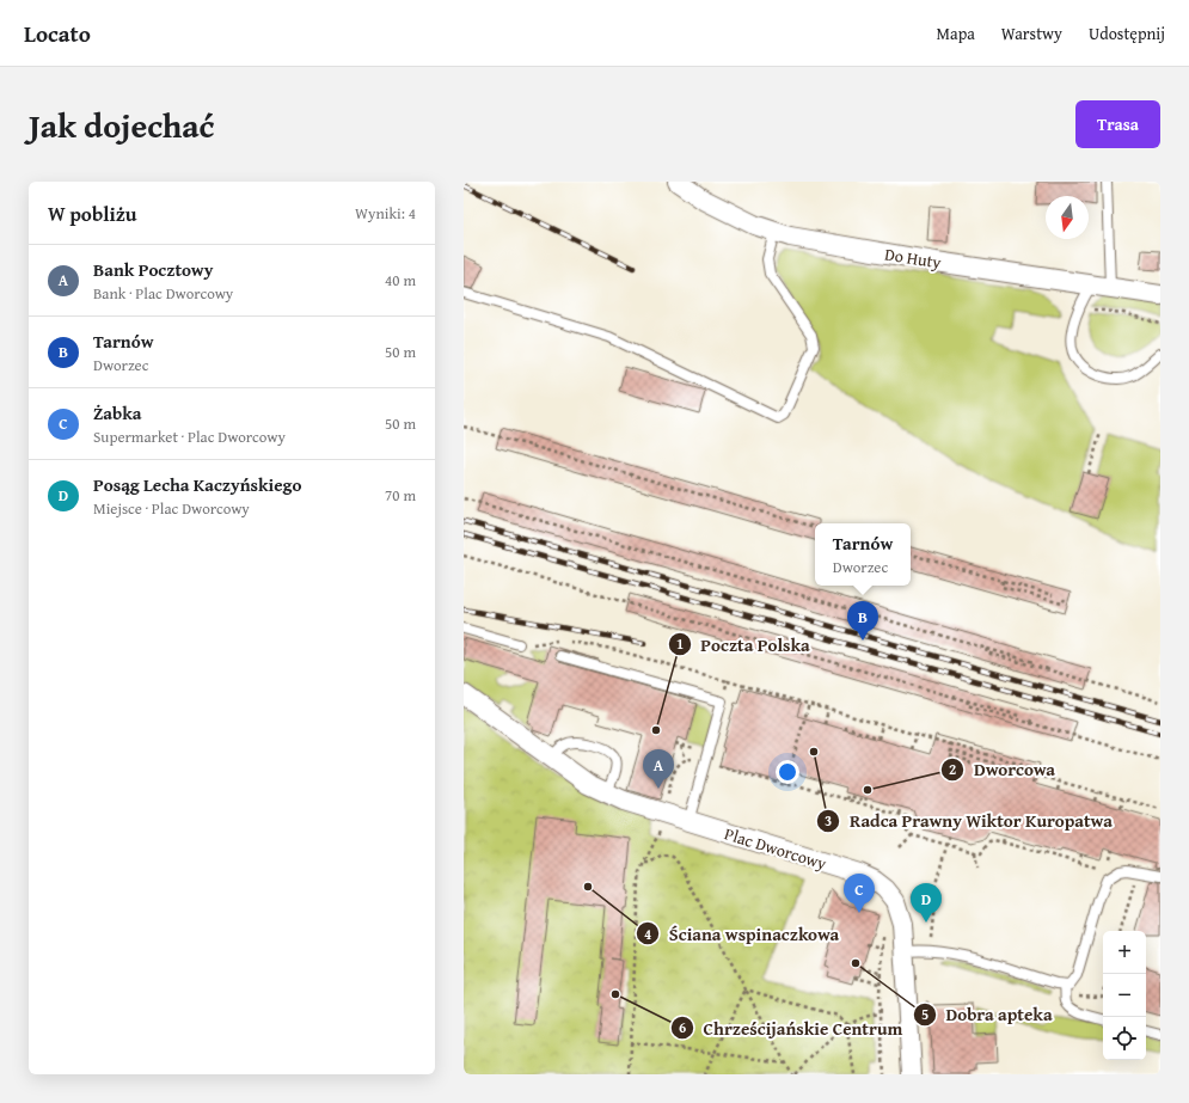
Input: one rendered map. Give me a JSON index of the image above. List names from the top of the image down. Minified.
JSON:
{"streets":{"street":["Do Huty","Plac Dworcowy"]},"places":["Poczta Polska","Radca Prawny Wiktor Kuropatwa","Dworcowa","Ściana wspinaczkowa","Dobra apteka","Chrześcijańskie Centrum"],"north":"bottom","page":{"header":"Locato","nav":["Mapa","Warstwy","Udostępnij"],"title":"Jak dojechać","buttons":"Trasa","heading":["W pobliżu","Wyniki: 4"],"list":[{"mark":"A","name":"Bank Pocztowy","note":"Bank · Plac Dworcowy","value":"40 m"},{"mark":"B","name":"Tarnów","note":"Dworzec","value":"50 m"},{"mark":"C","name":"Żabka","note":"Supermarket · Plac Dworcowy","value":"50 m"},{"mark":"D","name":"Posąg Lecha Kaczyńskiego","note":"Miejsce · Plac Dworcowy","value":"70 m"}],"popup":["Tarnów","Dworzec"],"pins":["B","A","C","D"],"map_buttons":["+","−"]}}
